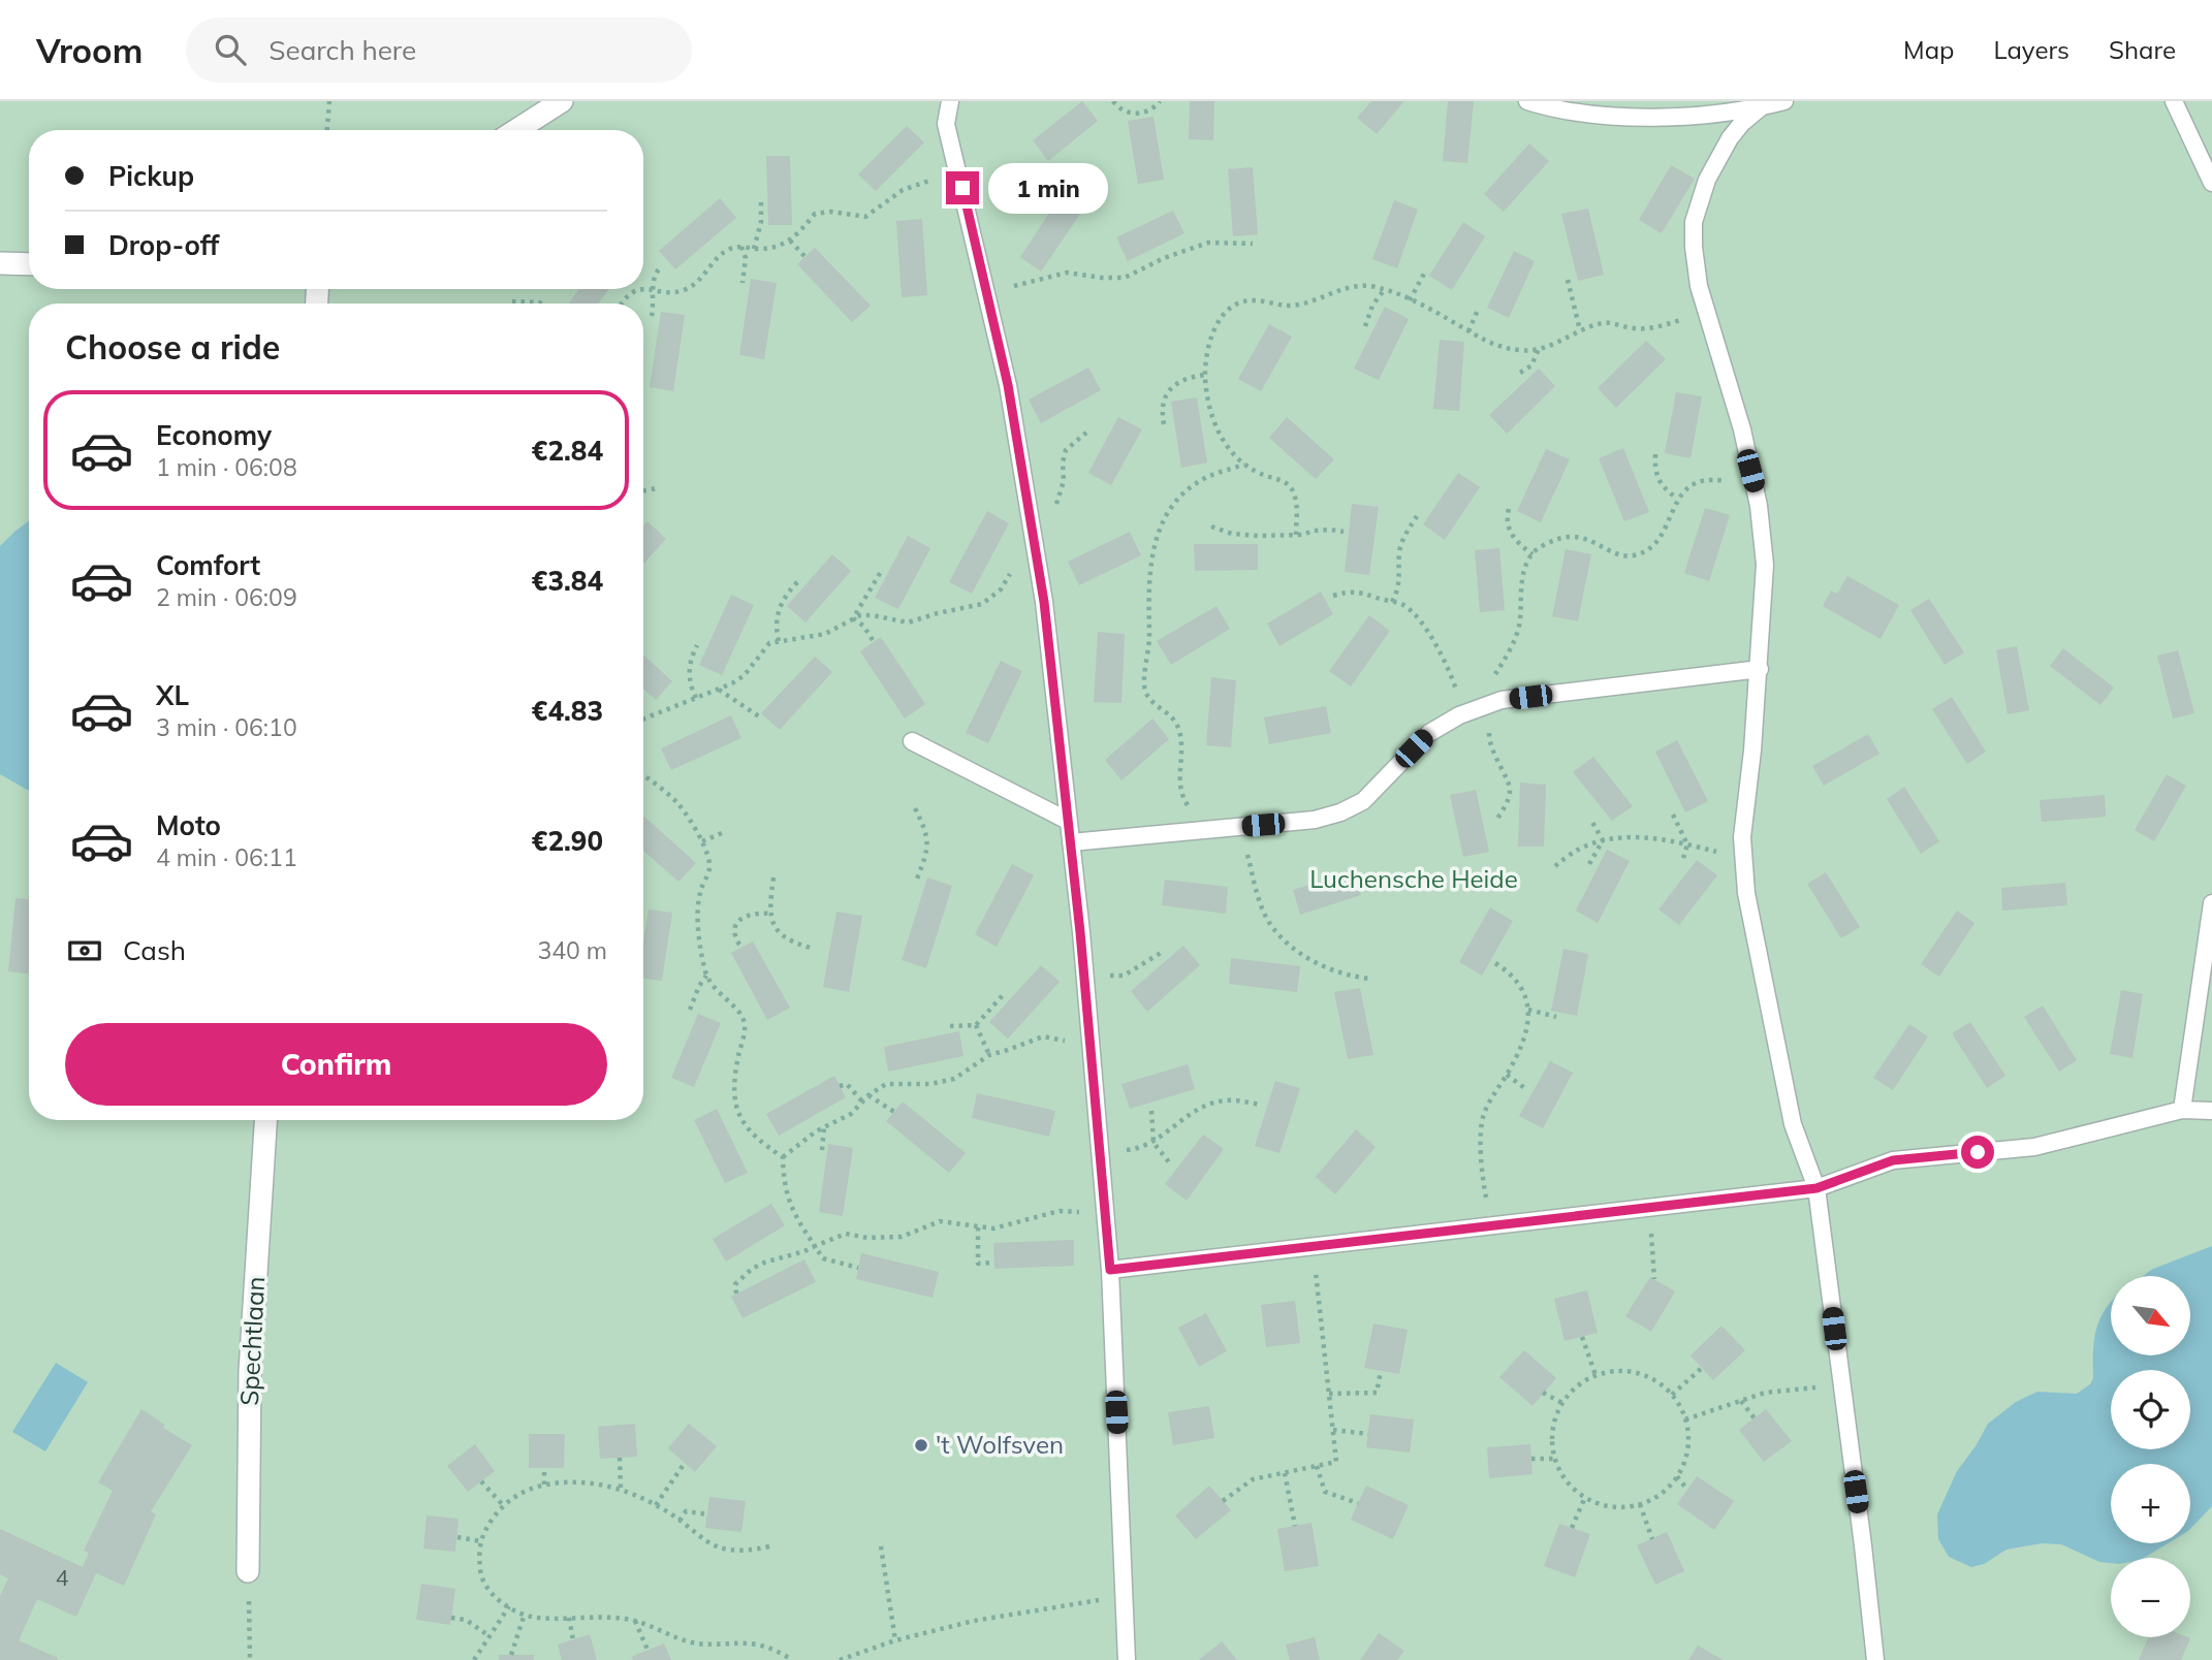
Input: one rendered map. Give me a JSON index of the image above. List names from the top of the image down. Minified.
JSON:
{"streets":{"street":["Spechtlaan"]},"parks":["Luchensche Heide"],"places":["'t Wolfsven"],"house_numbers":["4"],"north":"bottom right","page":{"header":"Vroom","search":"Search here","nav":["Map","Layers","Share"],"banner":["Pickup","Drop-off"],"bubble":"1 min","heading":"Choose a ride","list":[{"name":"Economy","note":"1 min · 06:08","value":"€2.84"},{"name":"Comfort","note":"2 min · 06:09","value":"€3.84"},{"name":"XL","note":"3 min · 06:10","value":"€4.83"},{"name":"Moto","note":"4 min · 06:11","value":"€2.90"}],"pay":["Cash","340 m"],"buttons":"Confirm","map_buttons":["+","−"]}}
